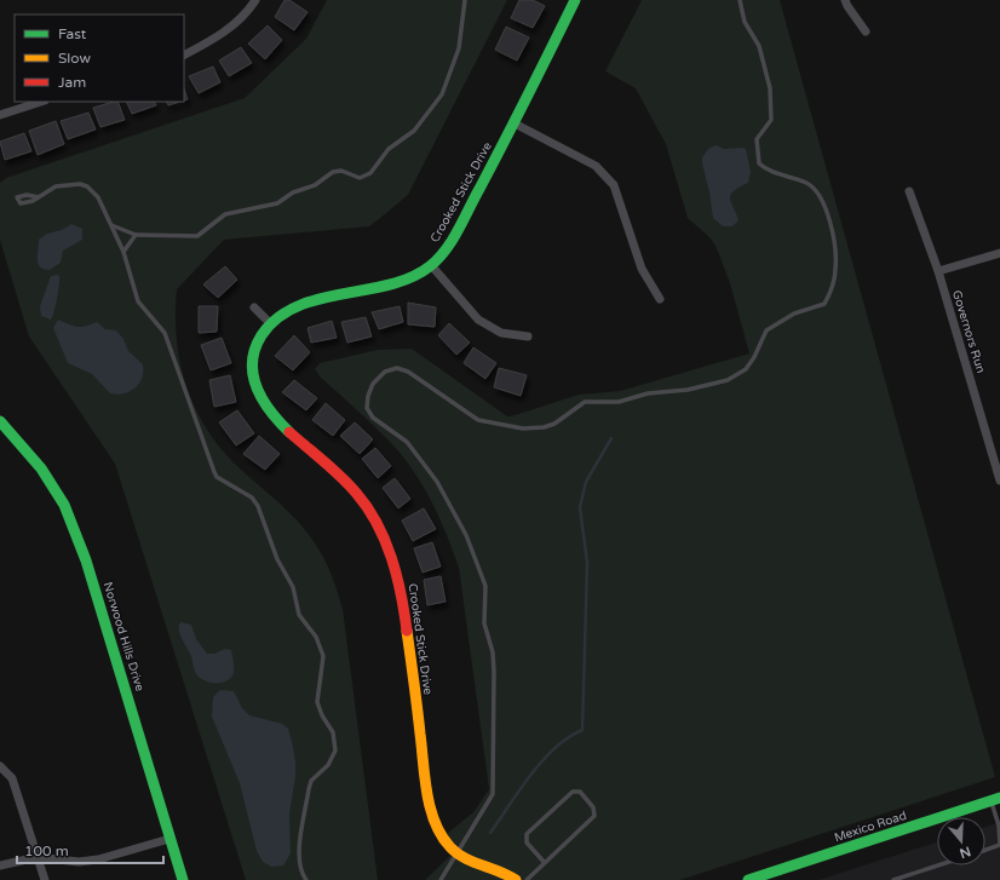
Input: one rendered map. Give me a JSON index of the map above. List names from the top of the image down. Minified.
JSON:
{"streets":{"street":["Crooked Stick Drive","Governors Run","Norwood Hills Drive","Mexico Road"]},"legend":["Fast","Slow","Jam"],"scale_bar":"100 m","north":"bottom"}
